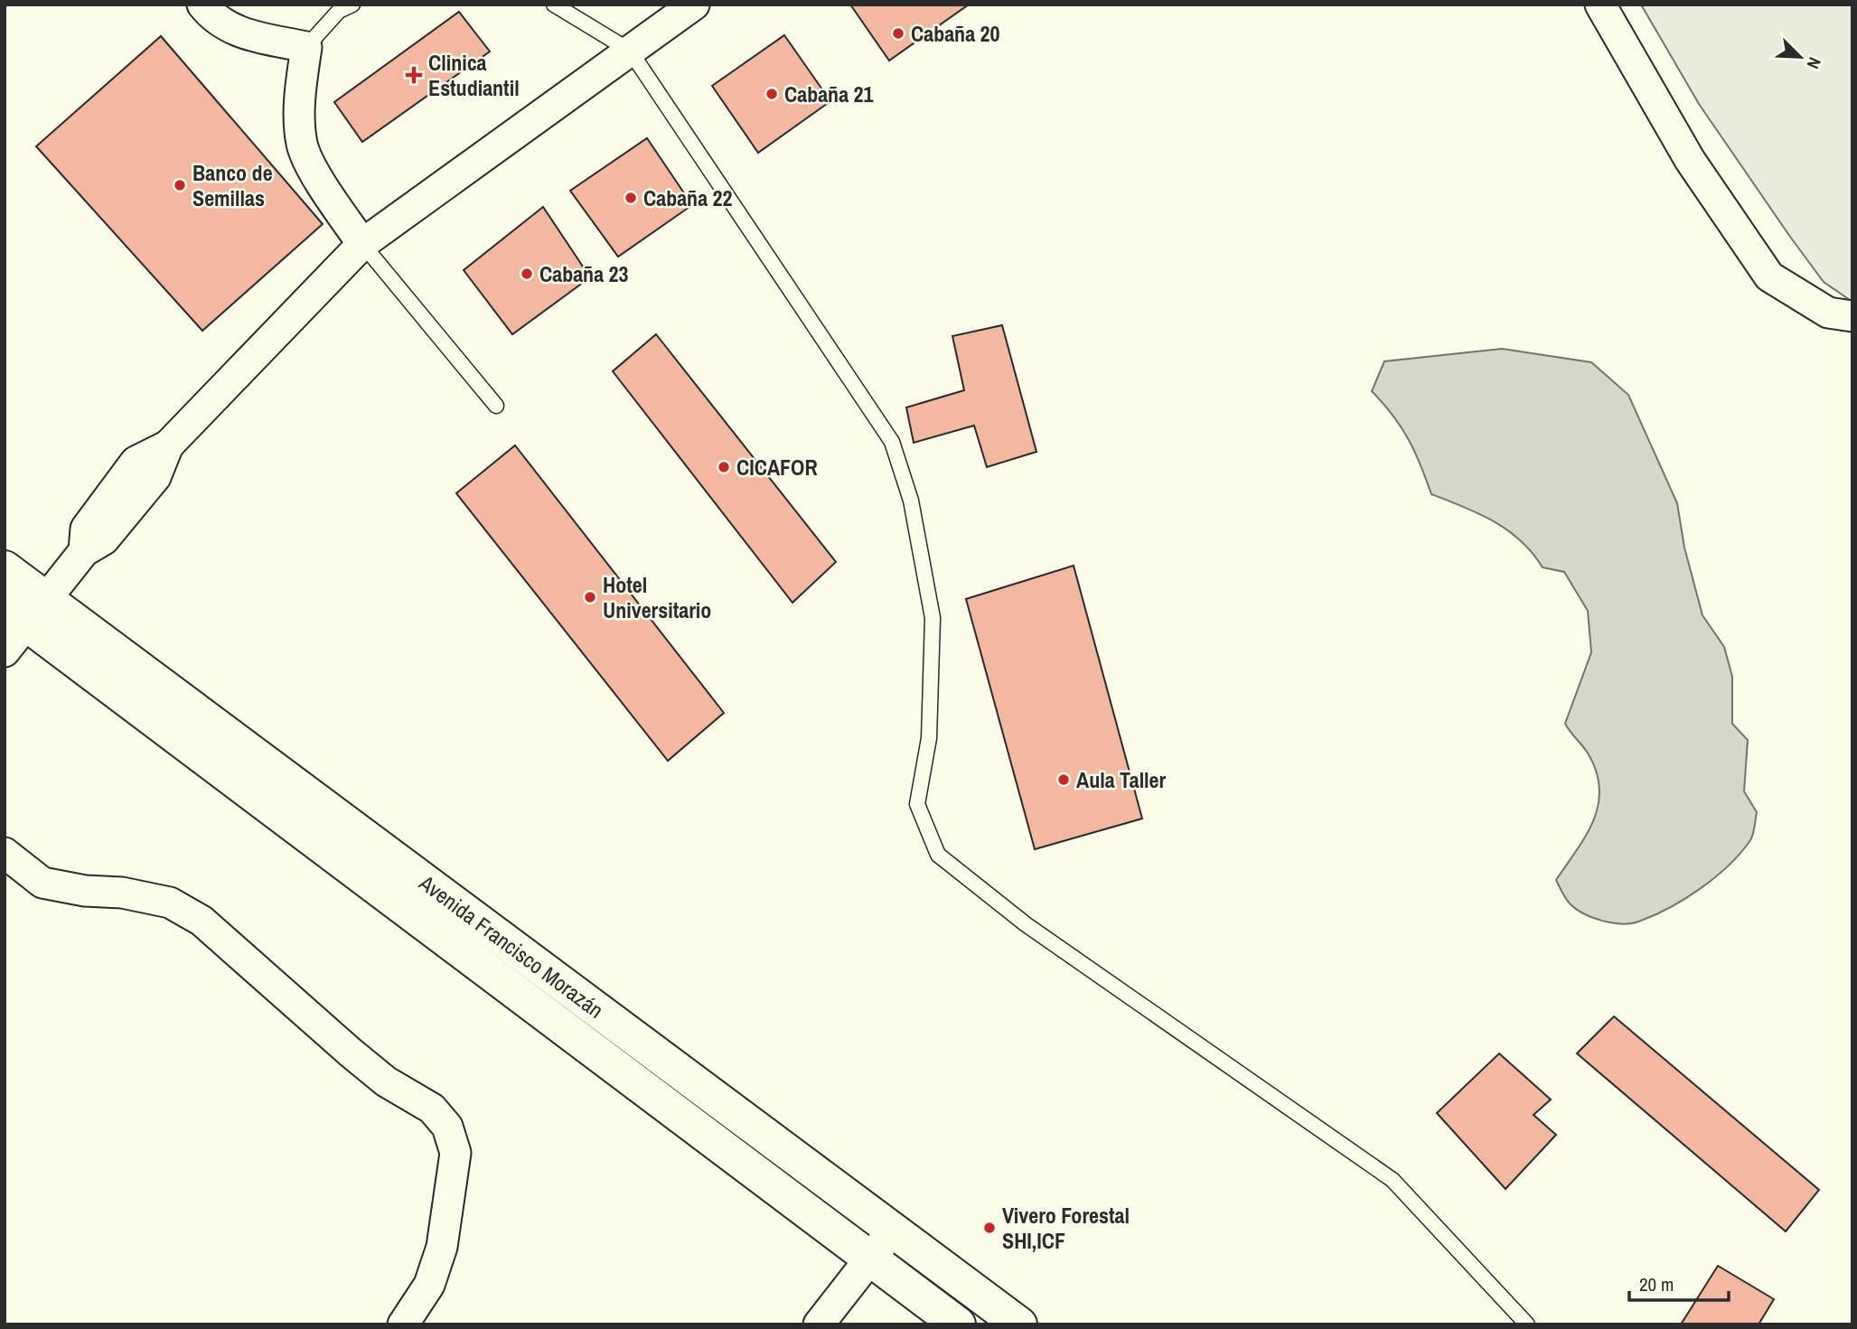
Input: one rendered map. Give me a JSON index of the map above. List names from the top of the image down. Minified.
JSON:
{"streets":{"main road":["Avenida Francisco Morazán"]},"places":{"other":["Cabaña 20","Cabaña 21","Banco de Semillas","Cabaña 22","Cabaña 23","CICAFOR","Hotel Universitario","Aula Taller","Vivero Forestal SHI,ICF"],"health":["Clinica Estudiantil"]},"scale_bar":"20 m","north":"bottom right"}
